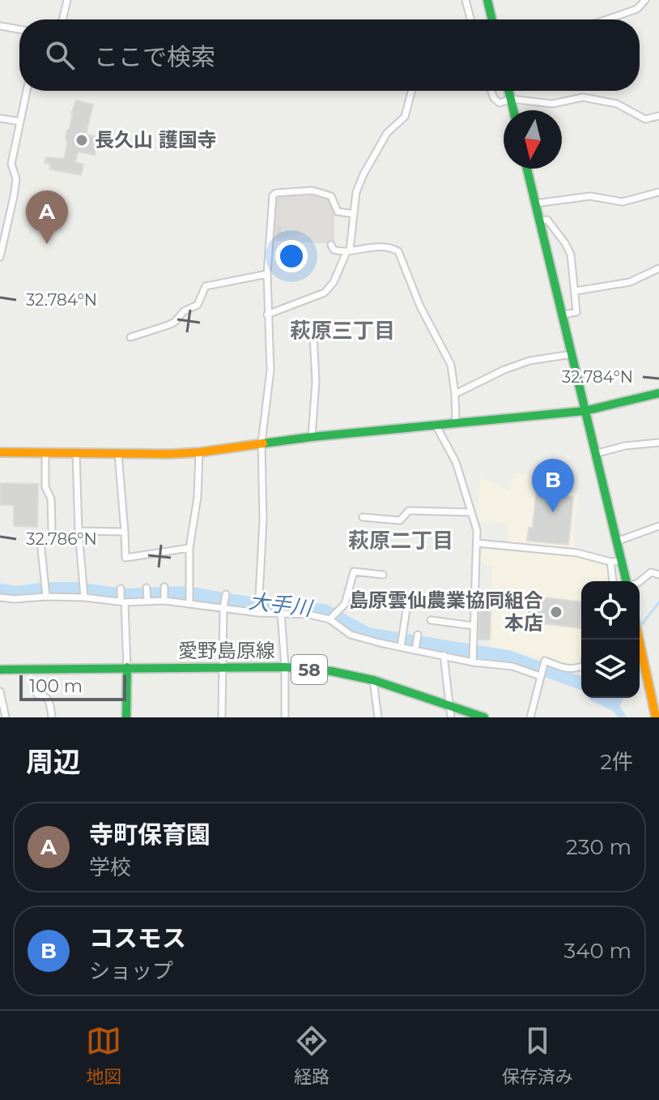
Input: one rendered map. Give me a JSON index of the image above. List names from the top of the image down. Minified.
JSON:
{"streets":{"street":["愛野島原線","58"]},"districts":["萩原三丁目","萩原二丁目"],"water":["大手川"],"places":["長久山 護国寺","島原雲仙農業協同組合 本店"],"scale_bar":"100 m","north":"bottom","page":{"search":"ここで検索","pins":["A","B"],"scale":"100 m","heading":["周辺","2件"],"list":[{"mark":"A","name":"寺町保育園","note":"学校","value":"230 m"},{"mark":"B","name":"コスモス","note":"ショップ","value":"340 m"}],"nav":["地図","経路","保存済み"]},"coordinates":["32.784°N","32.786°N"]}
